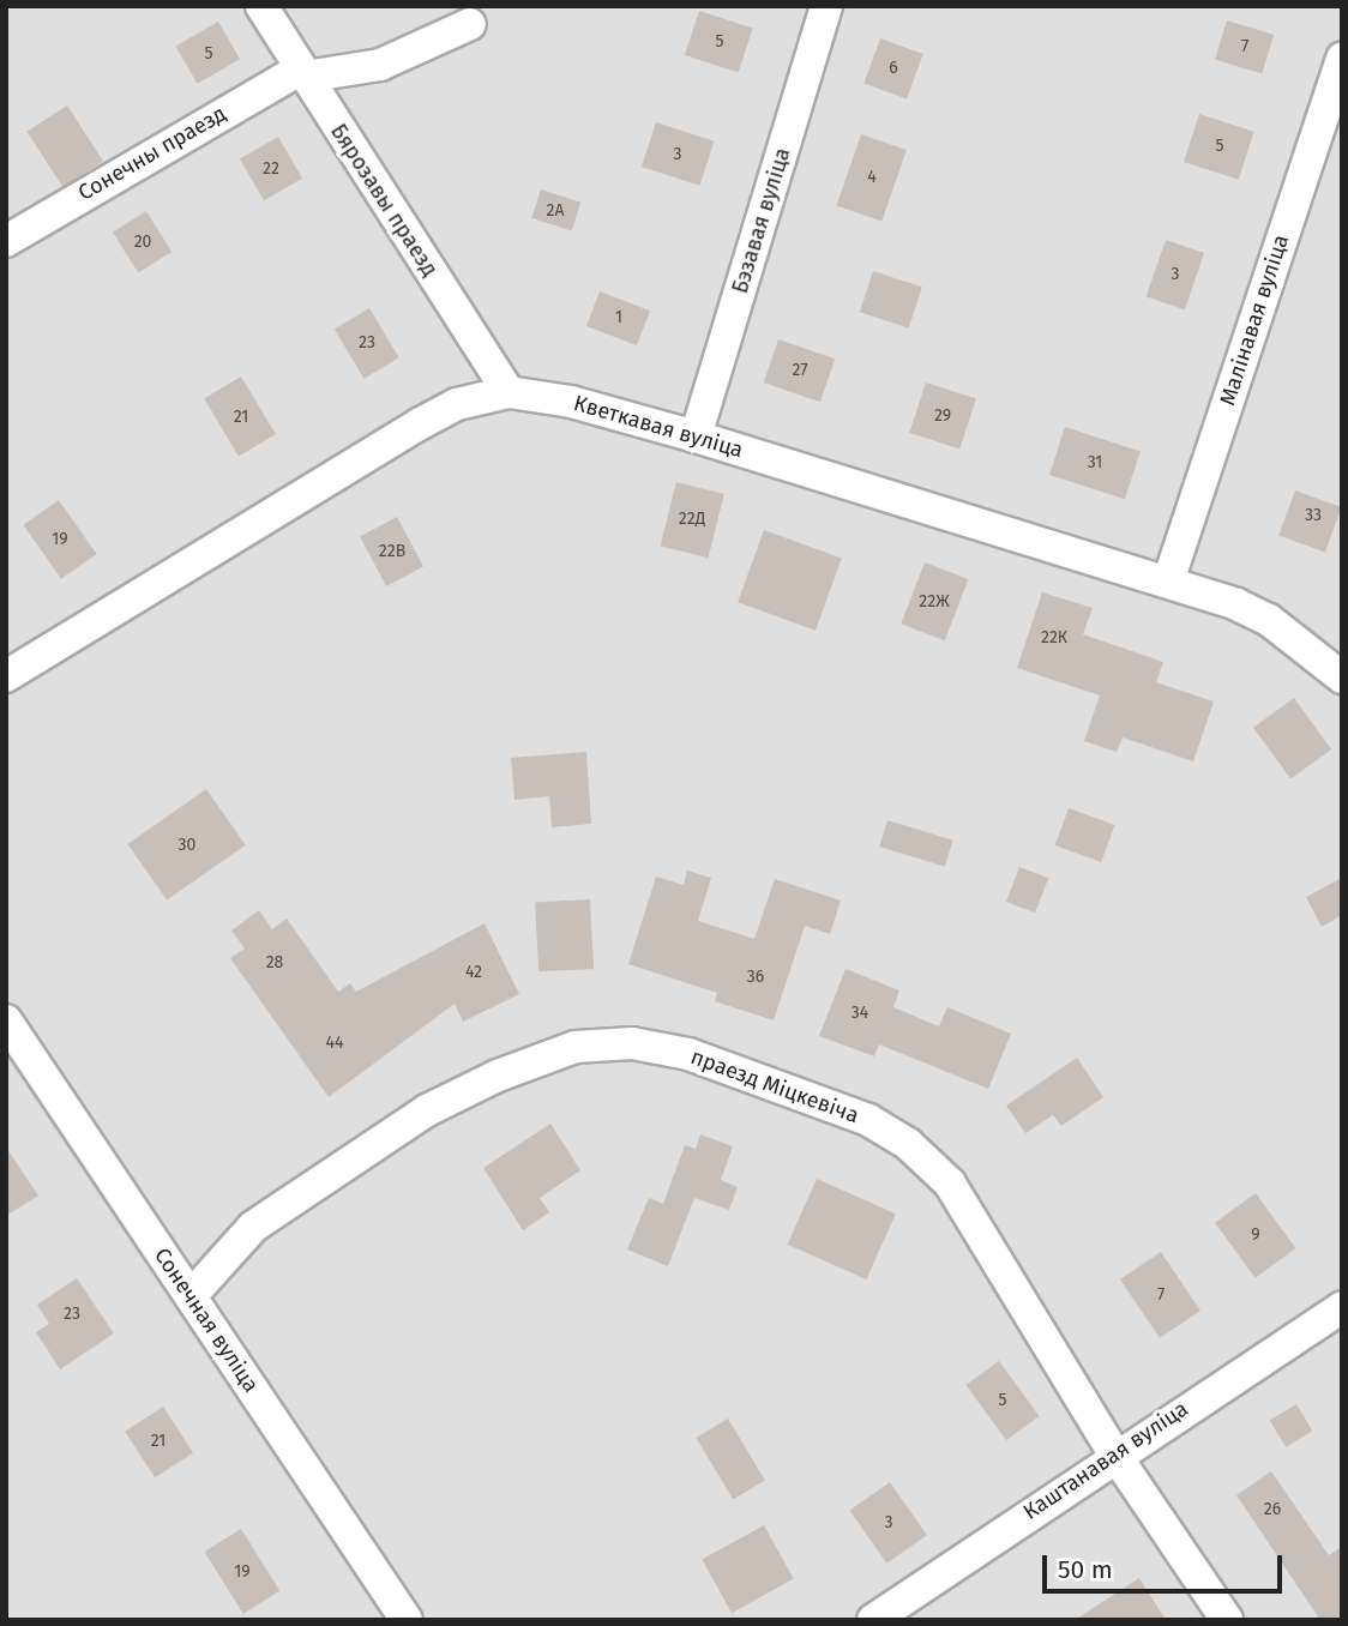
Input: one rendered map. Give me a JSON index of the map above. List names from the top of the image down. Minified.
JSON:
{"streets":{"street":["Сонечны праезд","Бярозавы праезд","Бэзавая вуліца","Малінавая вуліца","Кветкавая вуліца","праезд Міцкевіча","Сонечная вуліца","Каштанавая вуліца"]},"crossings":[["Сонечны праезд","Бярозавы праезд"],["Бярозавы праезд","Кветкавая вуліца"],["Бэзавая вуліца","Кветкавая вуліца"],["Малінавая вуліца","Кветкавая вуліца"],["праезд Міцкевіча","Сонечная вуліца"],["праезд Міцкевіча","Каштанавая вуліца"]],"house_numbers":["5","7","5","6","5","3","22","4","2А","20","3","1","23","27","29","21","31","33","22Д","19","22В","22Ж","22К","30","28","42","36","34","44","9","7","23","5","21","26","3","19"],"scale_bar":"50 m"}
